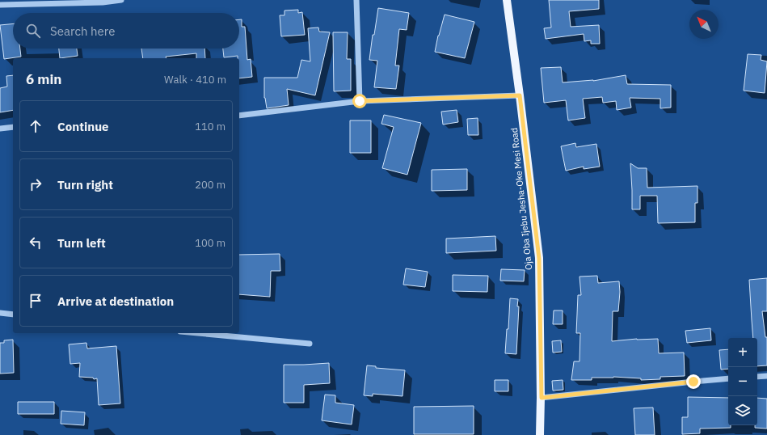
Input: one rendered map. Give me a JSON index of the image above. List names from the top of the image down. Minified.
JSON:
{"streets":{"main road":["Oja Oba Ijebu Jesha-Oke Mesi Road"]},"north":"top left","page":{"search":"Search here","heading":["6 min","Walk · 410 m"],"list":[["Continue","110 m"],["Turn right","200 m"],["Turn left","100 m"],"Arrive at destination"],"map_buttons":["+","−"]}}
